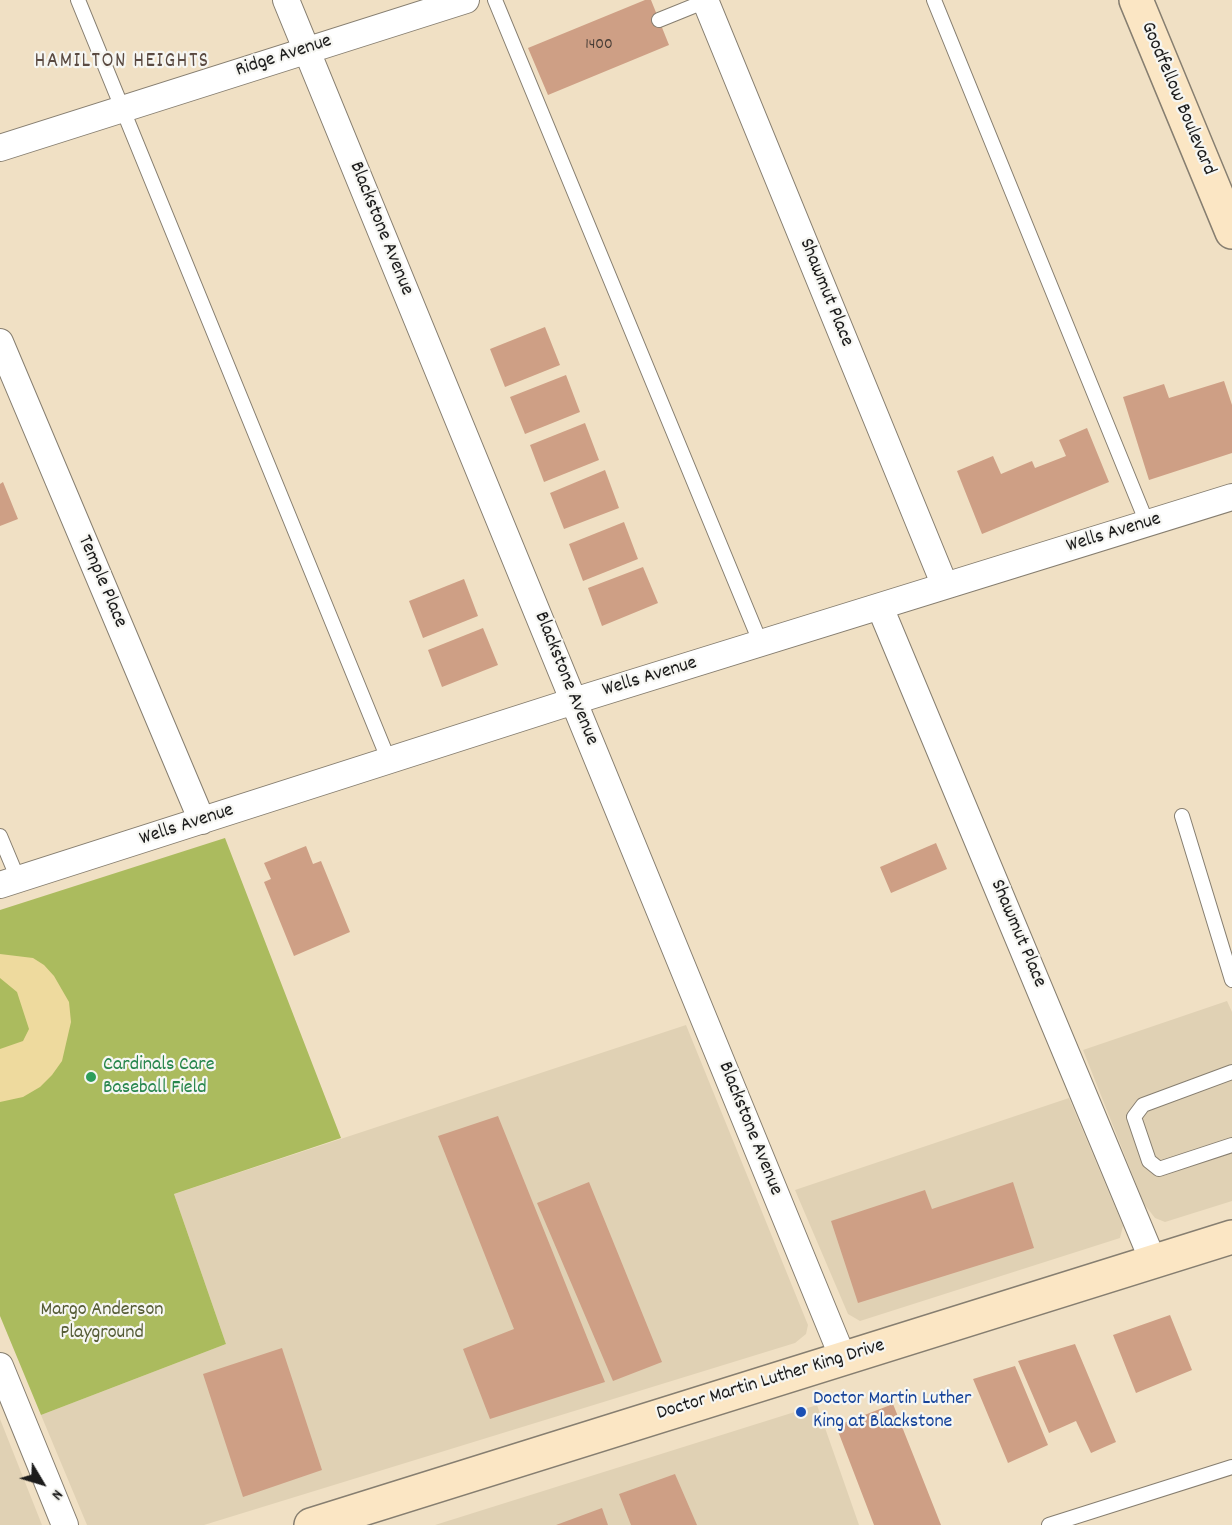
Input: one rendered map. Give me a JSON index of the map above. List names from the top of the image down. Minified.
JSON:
{"streets":{"main road":["Goodfellow Boulevard","Doctor Martin Luther King Drive"],"street":["Ridge Avenue","Blackstone Avenue","Shawmut Place","Wells Avenue","Temple Place"]},"crossings":[["Ridge Avenue","Blackstone Avenue"],["Blackstone Avenue","Wells Avenue"],["Blackstone Avenue","Doctor Martin Luther King Drive"],["Shawmut Place","Wells Avenue"],["Shawmut Place","Doctor Martin Luther King Drive"],["Wells Avenue","Temple Place"]],"districts":["HAMILTON HEIGHTS"],"parks":["Margo Anderson Playground"],"places":["Cardinals Care Baseball Field","Doctor Martin Luther King at Blackstone"],"house_numbers":["1400"],"north":"bottom right"}
